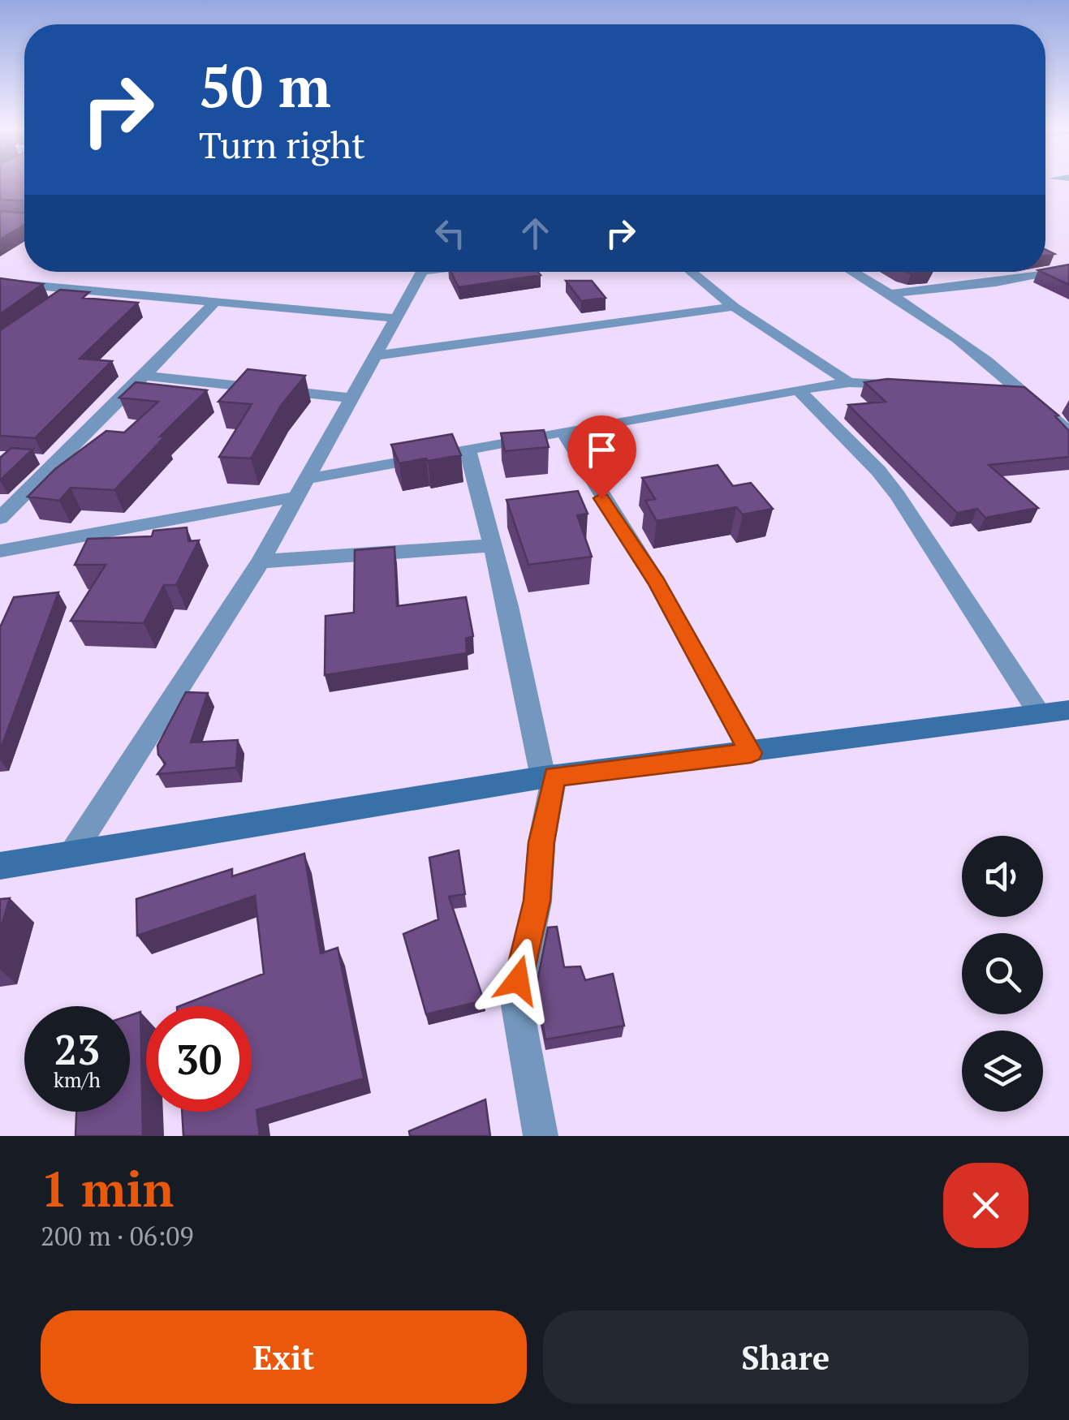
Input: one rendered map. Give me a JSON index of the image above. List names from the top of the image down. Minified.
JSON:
{"page":{"turn":["50 m","Turn right"],"speed":"23 km/h","limit":"30","heading":["1 min","200 m · 06:09"],"buttons":["Exit","Share"]}}
